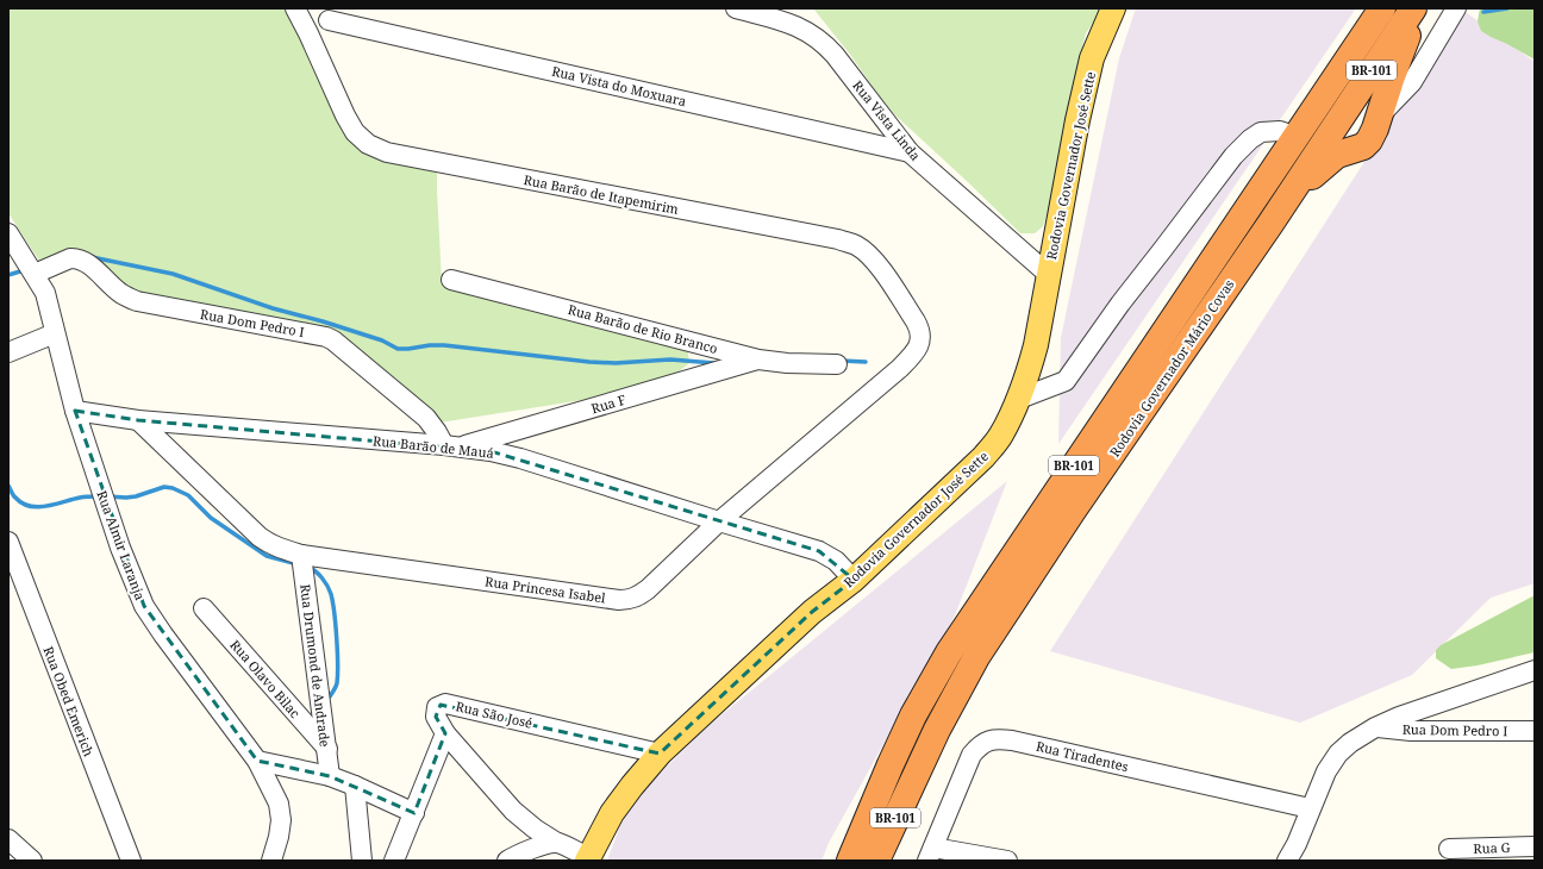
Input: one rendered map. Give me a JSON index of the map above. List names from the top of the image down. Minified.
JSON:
{"streets":{"highway":["BR-101","Rodovia Governador Mário Covas"],"main road":["Rodovia Governador José Sette"],"street":["Rua Vista do Moxuara","Rua Vista Linda","Rua Barão de Itapemirim","Rua Dom Pedro I","Rua Barão de Rio Branco","Rua F","Rua Barão de Mauá","Rua Almir Laranja","Rua Princesa Isabel","Rua Drumond de Andrade","Rua Olavo Bilac","Rua Obed Emerich","Rua São José","Rua Tiradentes","Rua G"]},"crossings":[["Rua Vista do Moxuara","Rua Vista Linda"],["Rua Vista Linda","Rodovia Governador José Sette"],["Rodovia Governador José Sette","Rua Barão de Mauá"],["Rodovia Governador José Sette","Rua São José"],["Rua Barão de Itapemirim","Rua Princesa Isabel"],["Rua Dom Pedro I","Rua F"],["Rua Dom Pedro I","Rua Barão de Mauá"],["Rua Dom Pedro I","Rua Almir Laranja"],["Rua Barão de Rio Branco","Rua F"],["Rua F","Rua Barão de Mauá"],["Rua Barão de Mauá","Rua Almir Laranja"],["Rua Barão de Mauá","Rua Princesa Isabel"],["Rua Princesa Isabel","Rua Drumond de Andrade"],["Rua Drumond de Andrade","Rua Olavo Bilac"]]}
